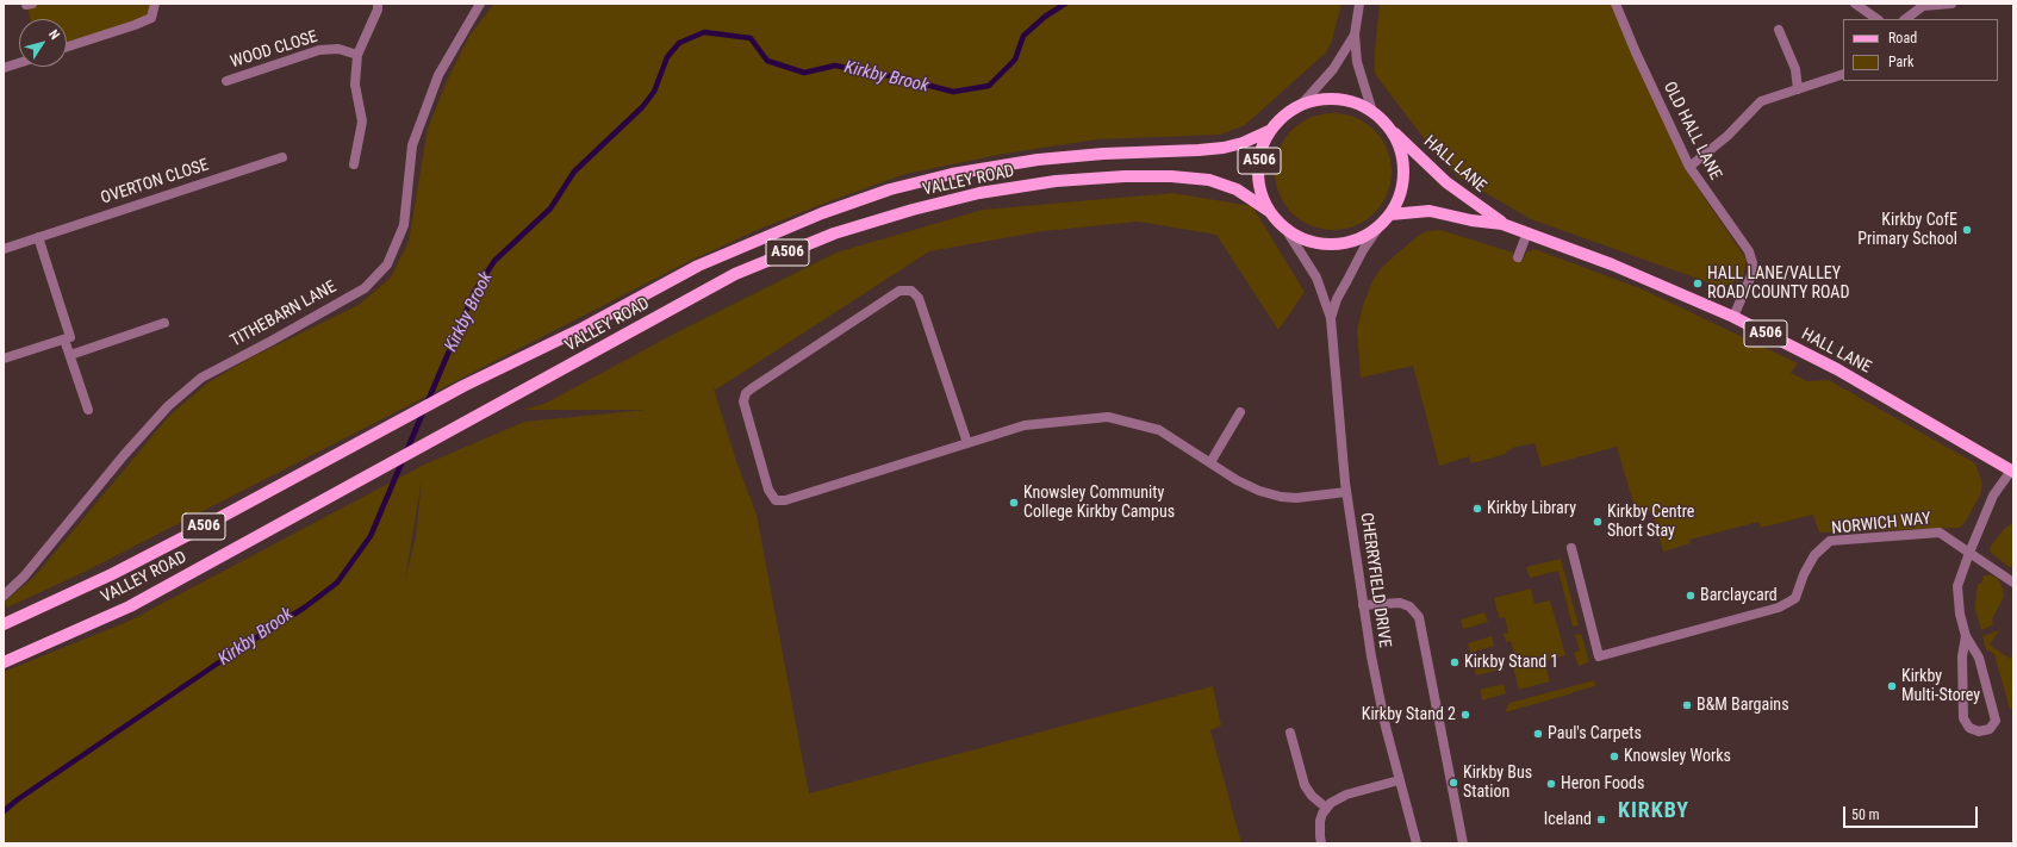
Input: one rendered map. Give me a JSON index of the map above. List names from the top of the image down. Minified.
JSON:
{"streets":{"main road":["A506","HALL LANE","VALLEY ROAD"],"street":["WOOD CLOSE","OLD HALL LANE","OVERTON CLOSE","TITHEBARN LANE","NORWICH WAY","CHERRYFIELD DRIVE"]},"crossings":[["OLD HALL LANE","HALL LANE"],["A506","HALL LANE"],["A506","VALLEY ROAD"],["A506","CHERRYFIELD DRIVE"],["HALL LANE","VALLEY ROAD"],["HALL LANE","CHERRYFIELD DRIVE"],["VALLEY ROAD","CHERRYFIELD DRIVE"]],"districts":["KIRKBY"],"water":["Kirkby Brook"],"places":["Kirkby CofE Primary School","HALL LANE/VALLEY ROAD/COUNTY ROAD","Knowsley Community College Kirkby Campus","Kirkby Library","Kirkby Centre Short Stay","Barclaycard","Kirkby Stand 1","Kirkby Multi-Storey","B&M Bargains","Kirkby Stand 2","Paul's Carpets","Knowsley Works","Kirkby Bus Station","Heron Foods","Iceland"],"legend":["Road","Park"],"scale_bar":"50 m","north":"top right"}
